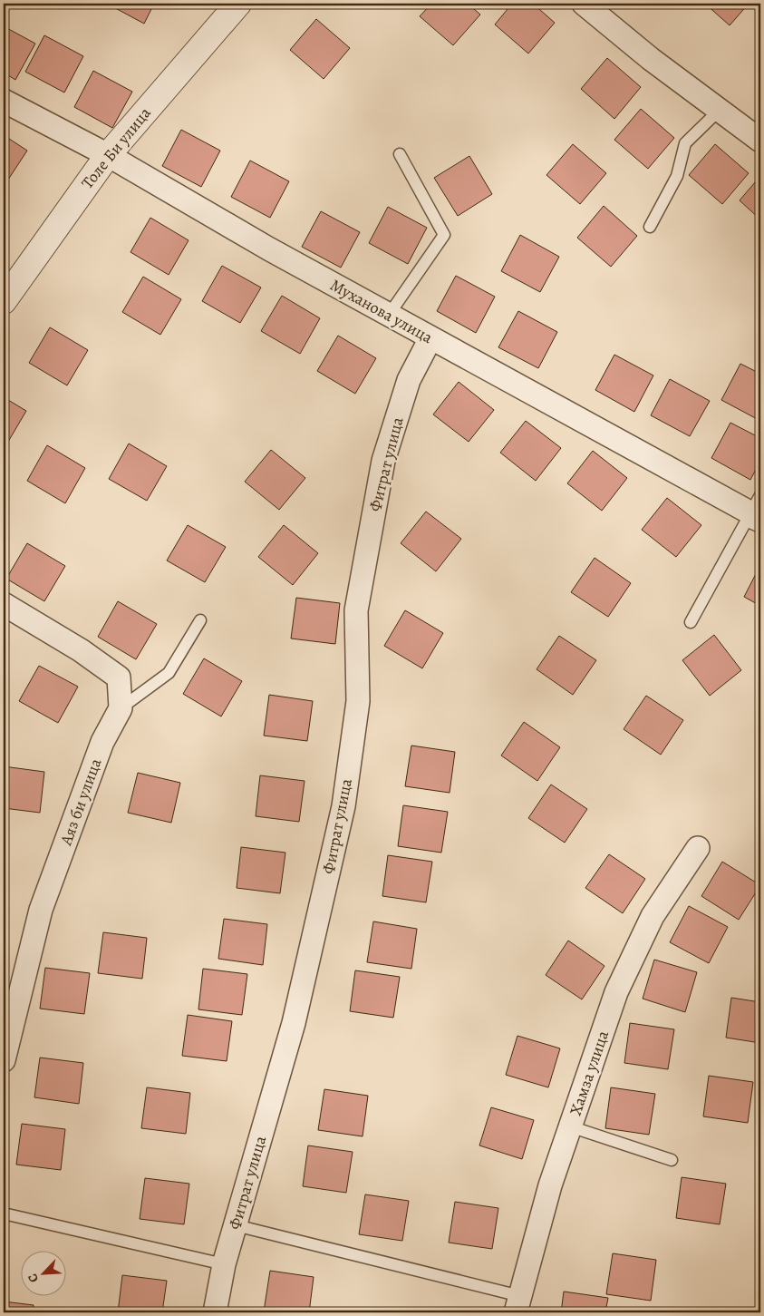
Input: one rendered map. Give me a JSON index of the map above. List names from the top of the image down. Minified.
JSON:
{"streets":{"street":["Толе Би улица","Муханова улица","Фитрат улица","Аяз би улица","Хамза улица"]},"crossings":[["Толе Би улица","Муханова улица"],["Муханова улица","Фитрат улица"]],"north":"bottom left"}
